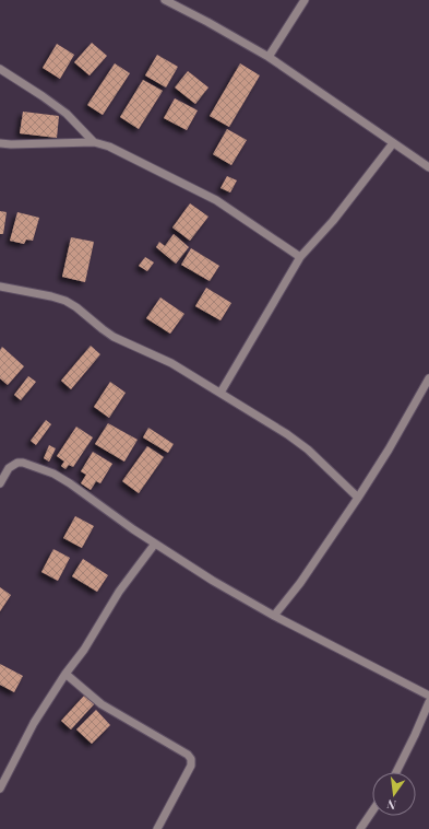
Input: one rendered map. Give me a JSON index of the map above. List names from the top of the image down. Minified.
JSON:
{"north":"bottom"}
